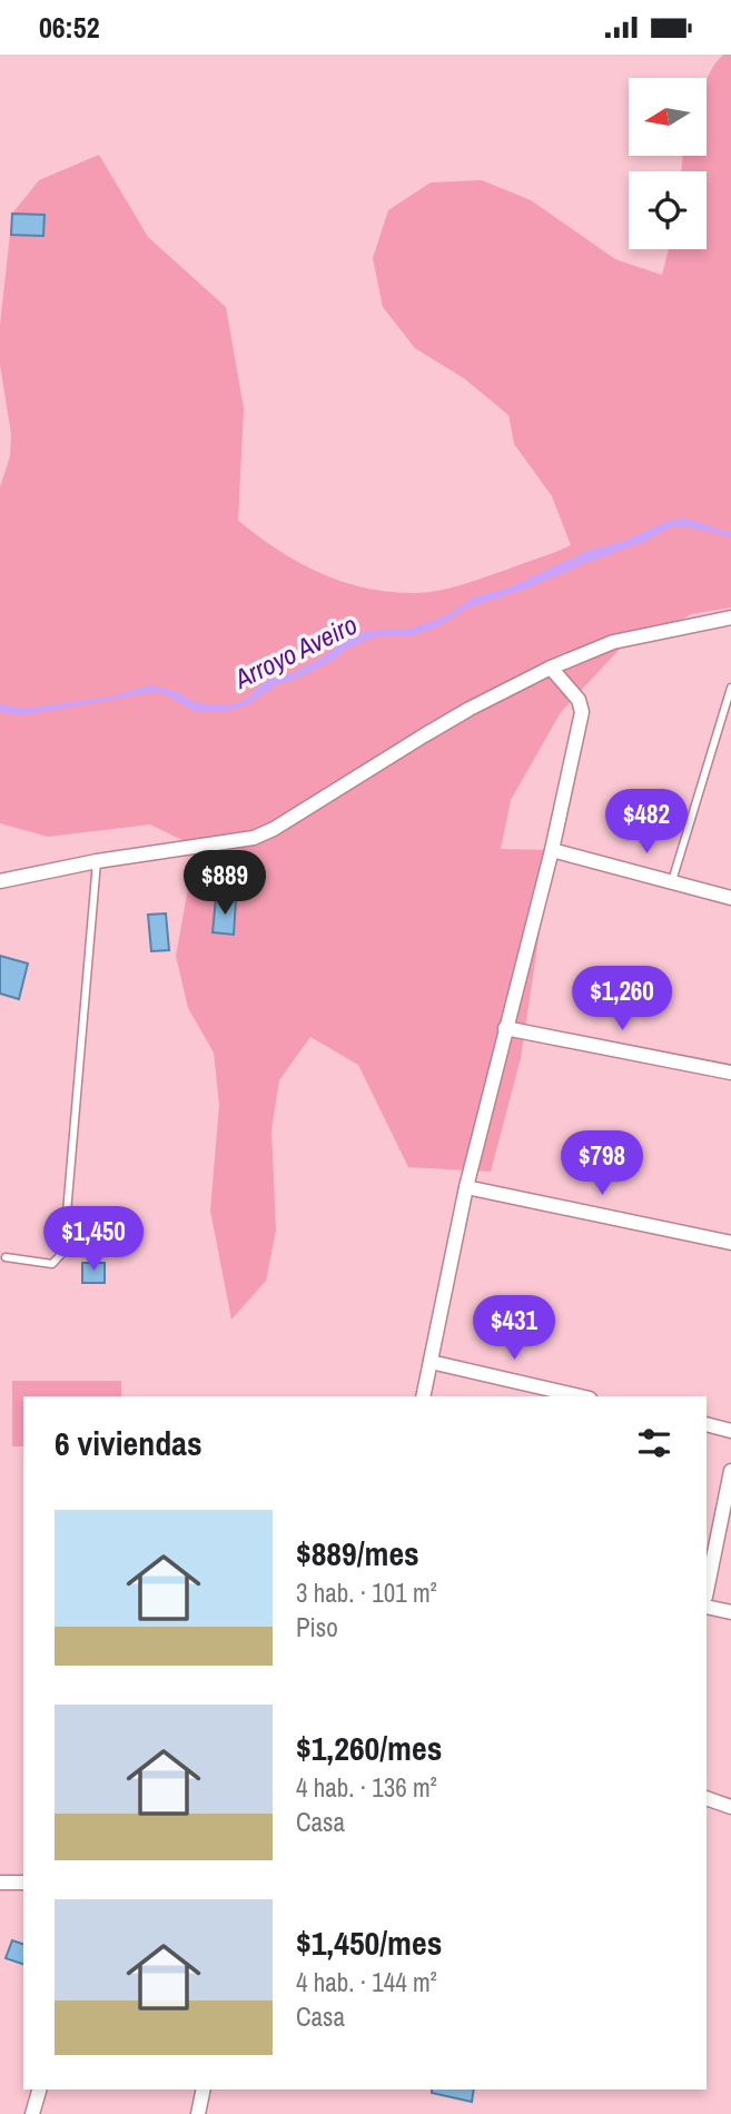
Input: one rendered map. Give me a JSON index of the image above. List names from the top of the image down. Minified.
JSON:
{"water":["Arroyo Aveiro"],"north":"left","page":{"status":"06:52","price":["$482","$889","$1,260","$798","$1,450","$431"],"heading":"6 viviendas","list":[{"name":"$889/mes","note":"3 hab. · 101 m² · Piso"},{"name":"$1,260/mes","note":"4 hab. · 136 m² · Casa"},{"name":"$1,450/mes","note":"4 hab. · 144 m² · Casa"}]}}
